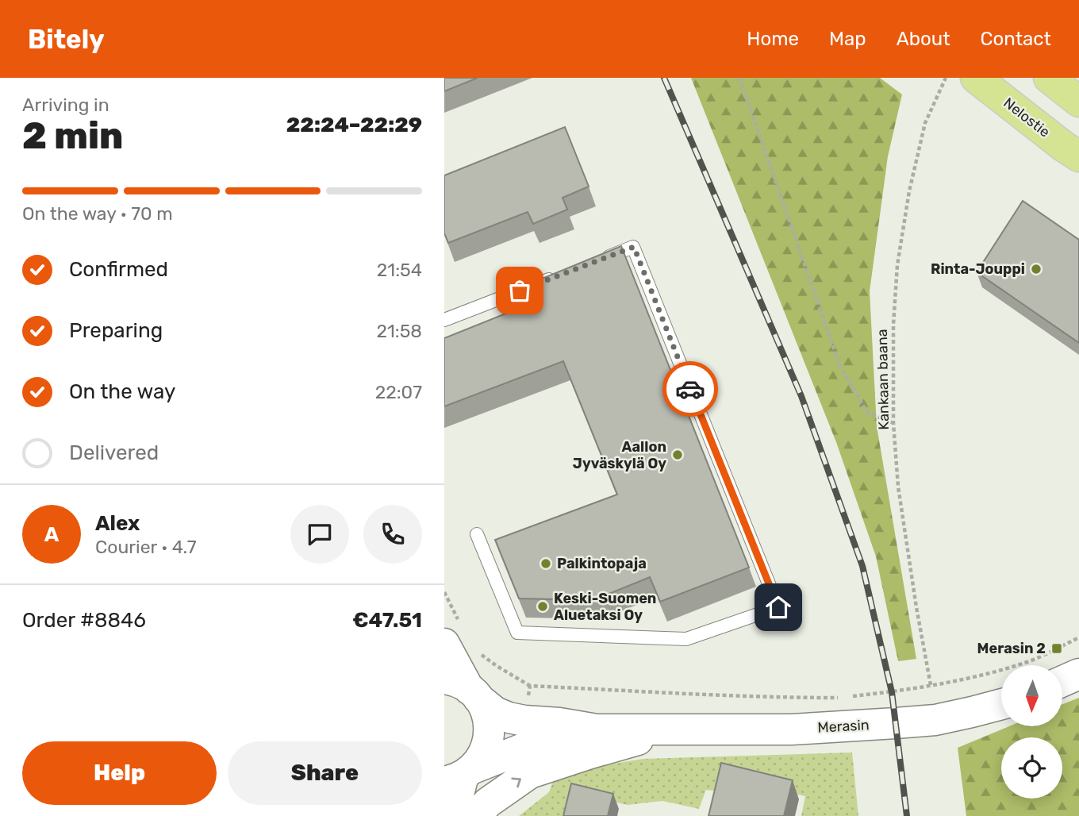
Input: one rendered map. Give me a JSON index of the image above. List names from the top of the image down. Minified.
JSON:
{"streets":{"highway":["Nelostie"],"street":["Merasin"],"path":["Kankaan baana"]},"places":{"other":["Rinta-Jouppi","Aallon Jyväskylä Oy","Palkintopaja","Keski-Suomen Aluetaksi Oy"],"transit":["Merasin 2"]},"north":"bottom","page":{"header":"Bitely","nav":["Home","Map","About","Contact"],"heading":["2 min","Arriving in","22:24–22:29"],"panel":["Alex","Courier · 4.7","Order #8846","€47.51"],"bar":"On the way · 70 m","list":[["Confirmed","21:54"],["Preparing","21:58"],["On the way","22:07"],"Delivered"],"round":"A","buttons":["Help","Share"]}}
